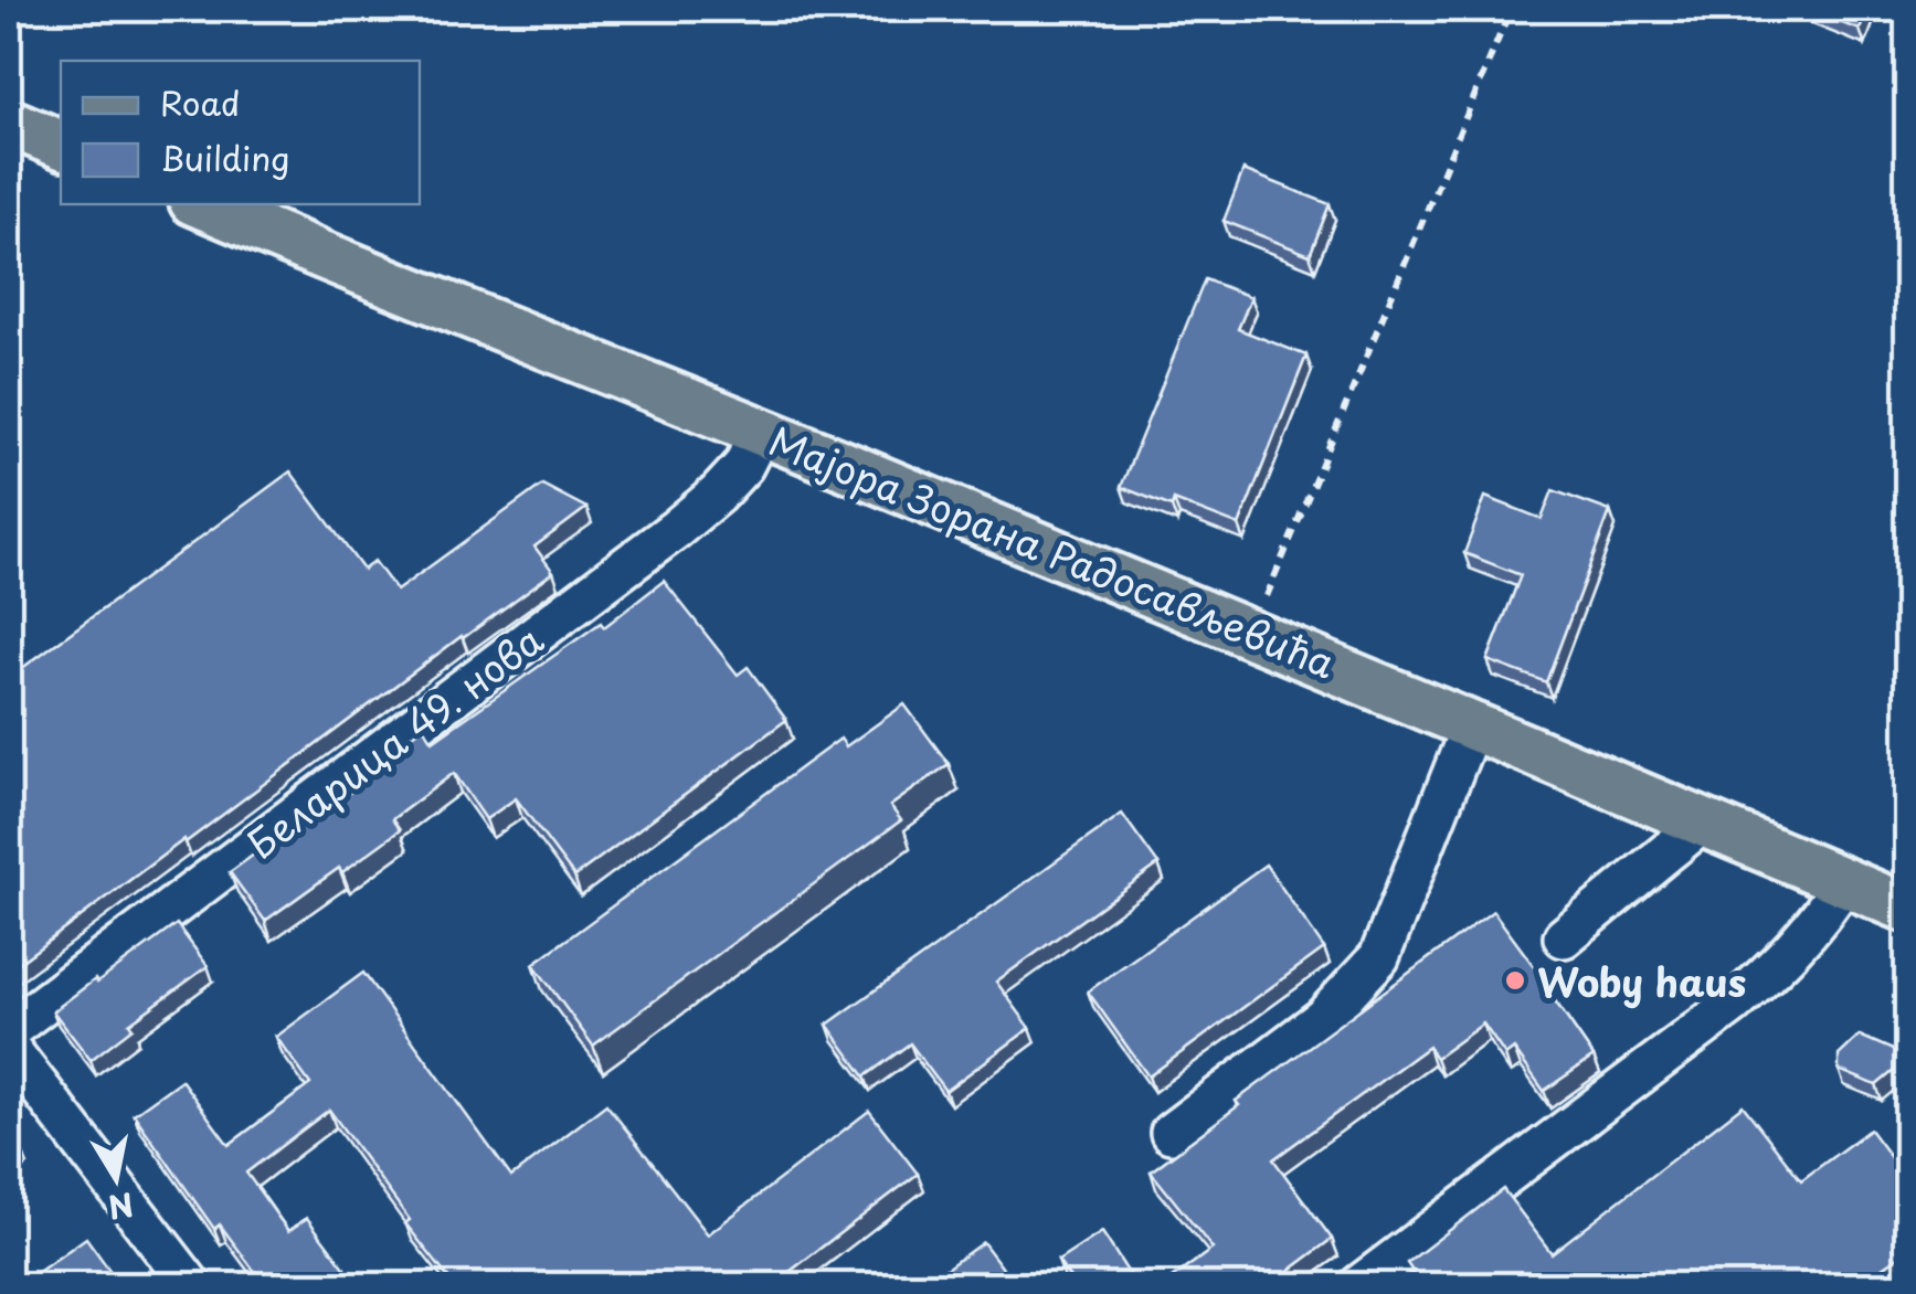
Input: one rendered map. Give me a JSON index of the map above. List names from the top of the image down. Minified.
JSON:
{"streets":{"main road":["Мајора Зорана Радосављевића"],"street":["Беларица 49. нова"]},"crossings":[["Мајора Зорана Радосављевића","Беларица 49. нова"]],"places":["Woby haus"],"legend":["Road","Building"],"north":"bottom"}
